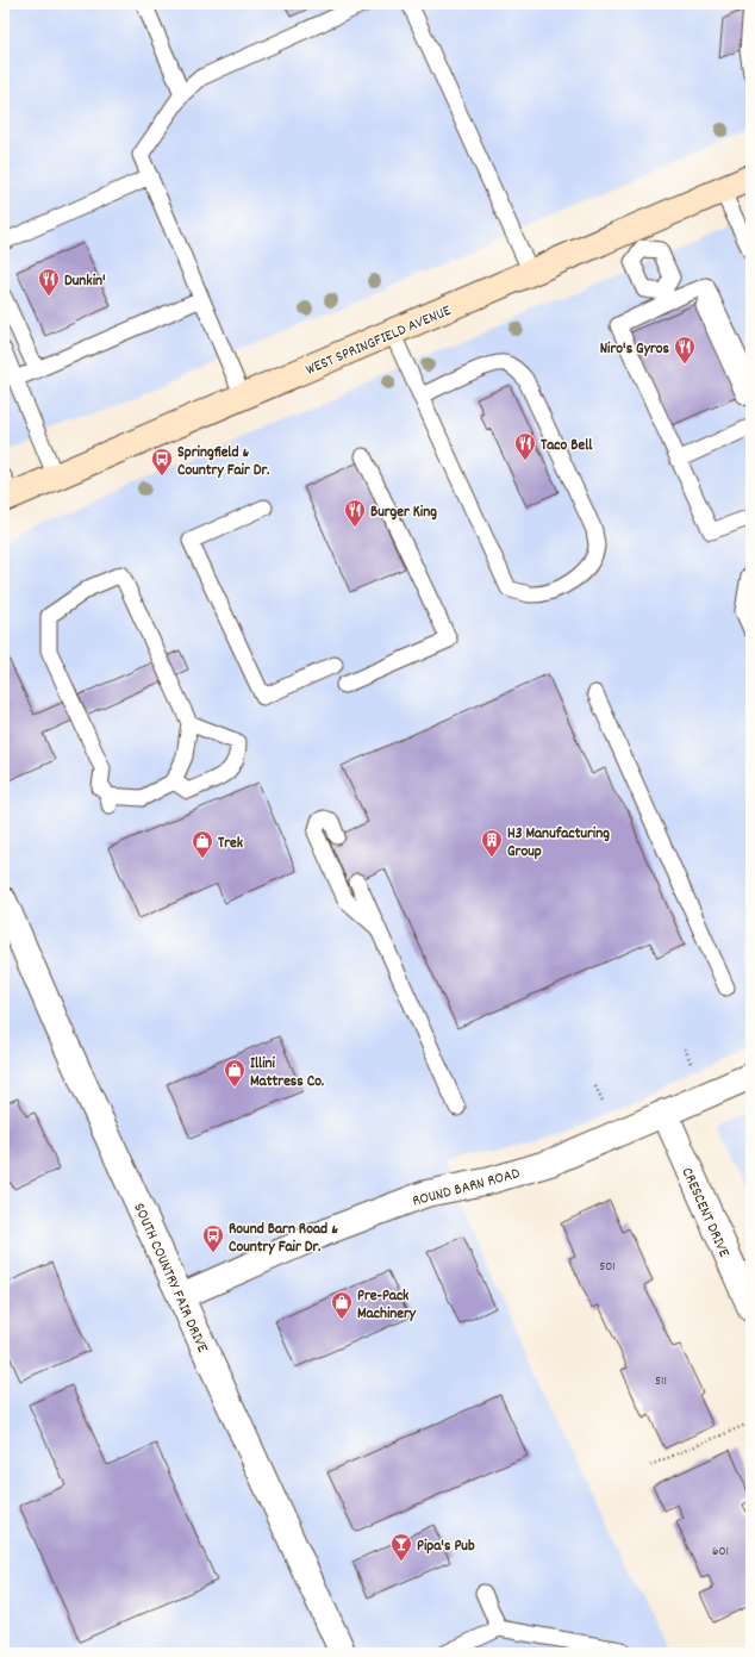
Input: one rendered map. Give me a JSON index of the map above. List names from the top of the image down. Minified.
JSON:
{"streets":{"main road":["WEST SPRINGFIELD AVENUE"],"street":["ROUND BARN ROAD","CRESCENT DRIVE","SOUTH COUNTRY FAIR DRIVE"]},"crossings":[["ROUND BARN ROAD","CRESCENT DRIVE"],["ROUND BARN ROAD","SOUTH COUNTRY FAIR DRIVE"]],"places":{"restaurant":["Dunkin'","Niro's Gyros","Taco Bell","Burger King"],"bus stop":["Springfield & Country Fair Dr.","Round Barn Road & Country Fair Dr."],"building":["H3 Manufacturing Group"],"shop":["Trek","Illini Mattress Co.","Pre-Pack Machinery"],"bar":["Pipa's Pub"]},"house_numbers":["501","511","601"]}
